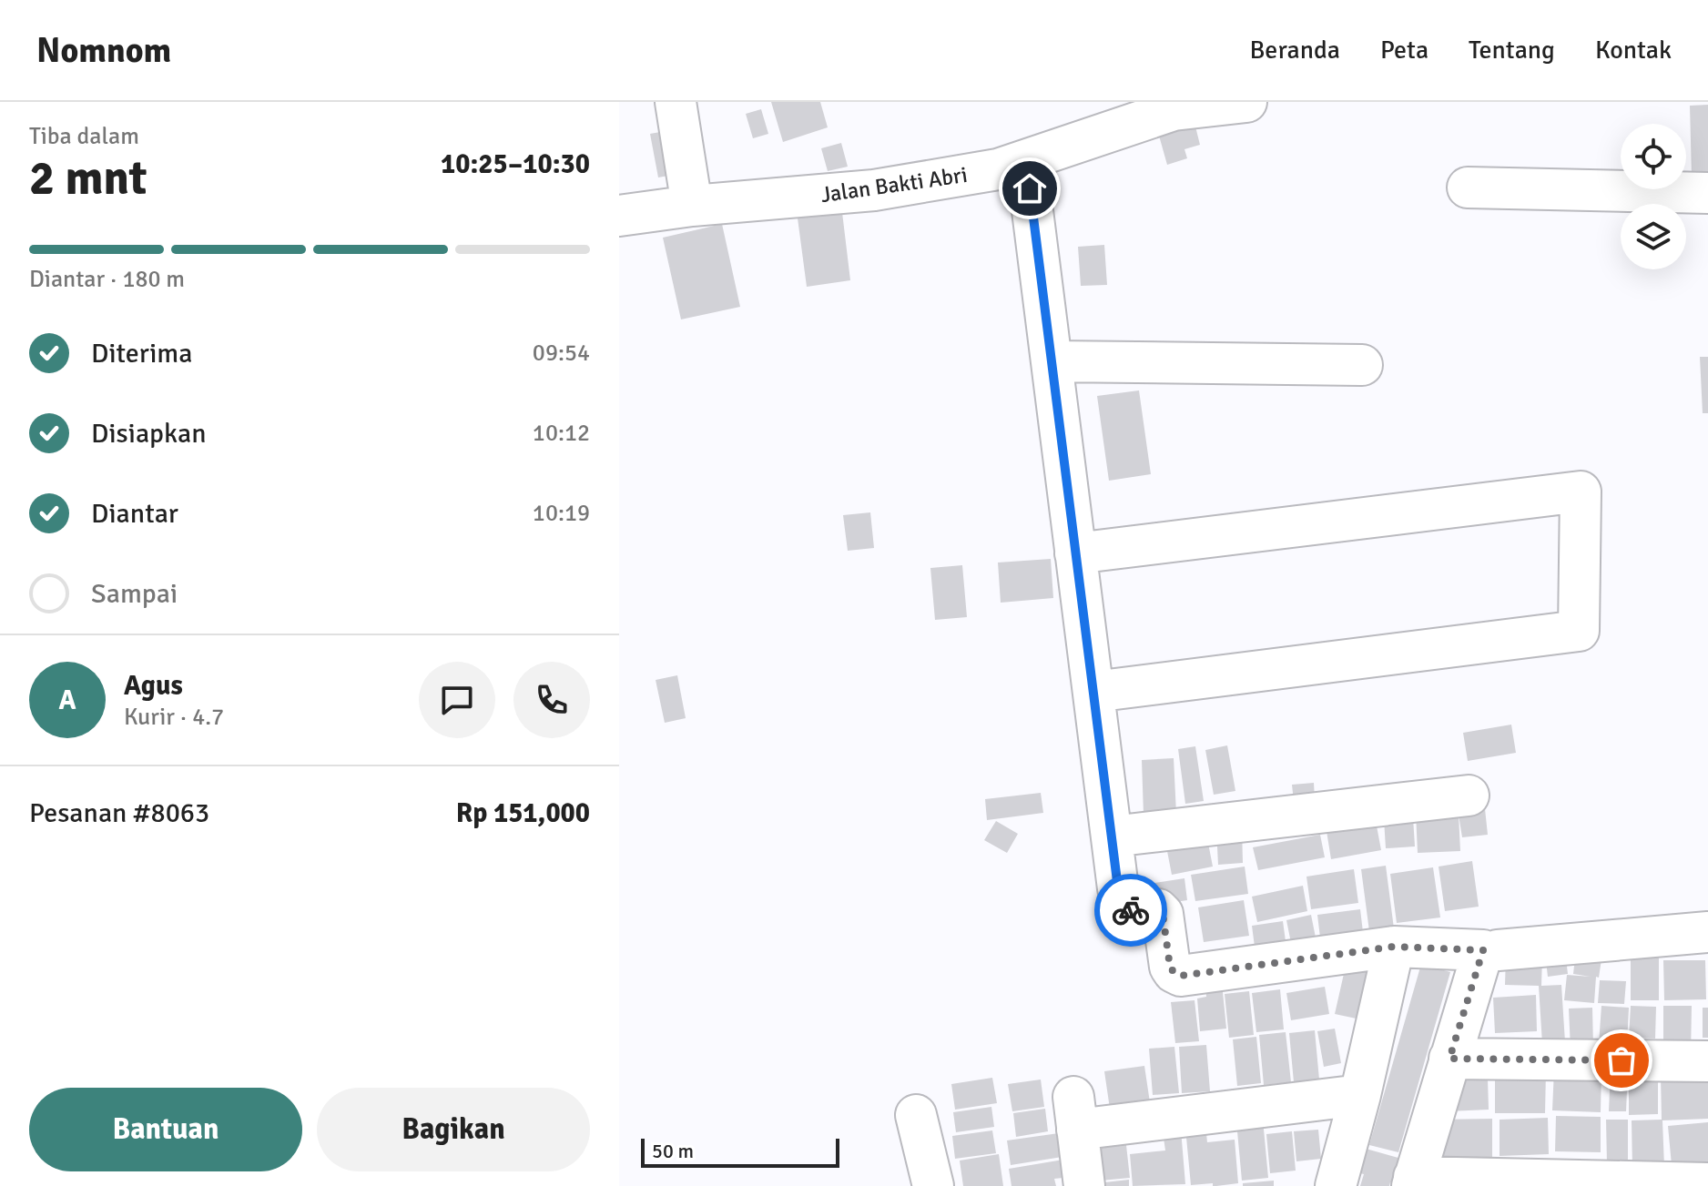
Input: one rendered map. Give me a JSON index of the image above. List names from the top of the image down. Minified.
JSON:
{"streets":{"street":["Jalan Bakti Abri"]},"scale_bar":"50 m","page":{"header":"Nomnom","nav":["Beranda","Peta","Tentang","Kontak"],"heading":["2 mnt","Tiba dalam","10:25–10:30"],"panel":["Agus","Kurir · 4.7","Pesanan #8063","Rp 151,000"],"bar":"Diantar · 180 m","list":[["Diterima","09:54"],["Disiapkan","10:12"],["Diantar","10:19"],"Sampai"],"round":"A","buttons":["Bantuan","Bagikan"],"scale":"50 m"}}
